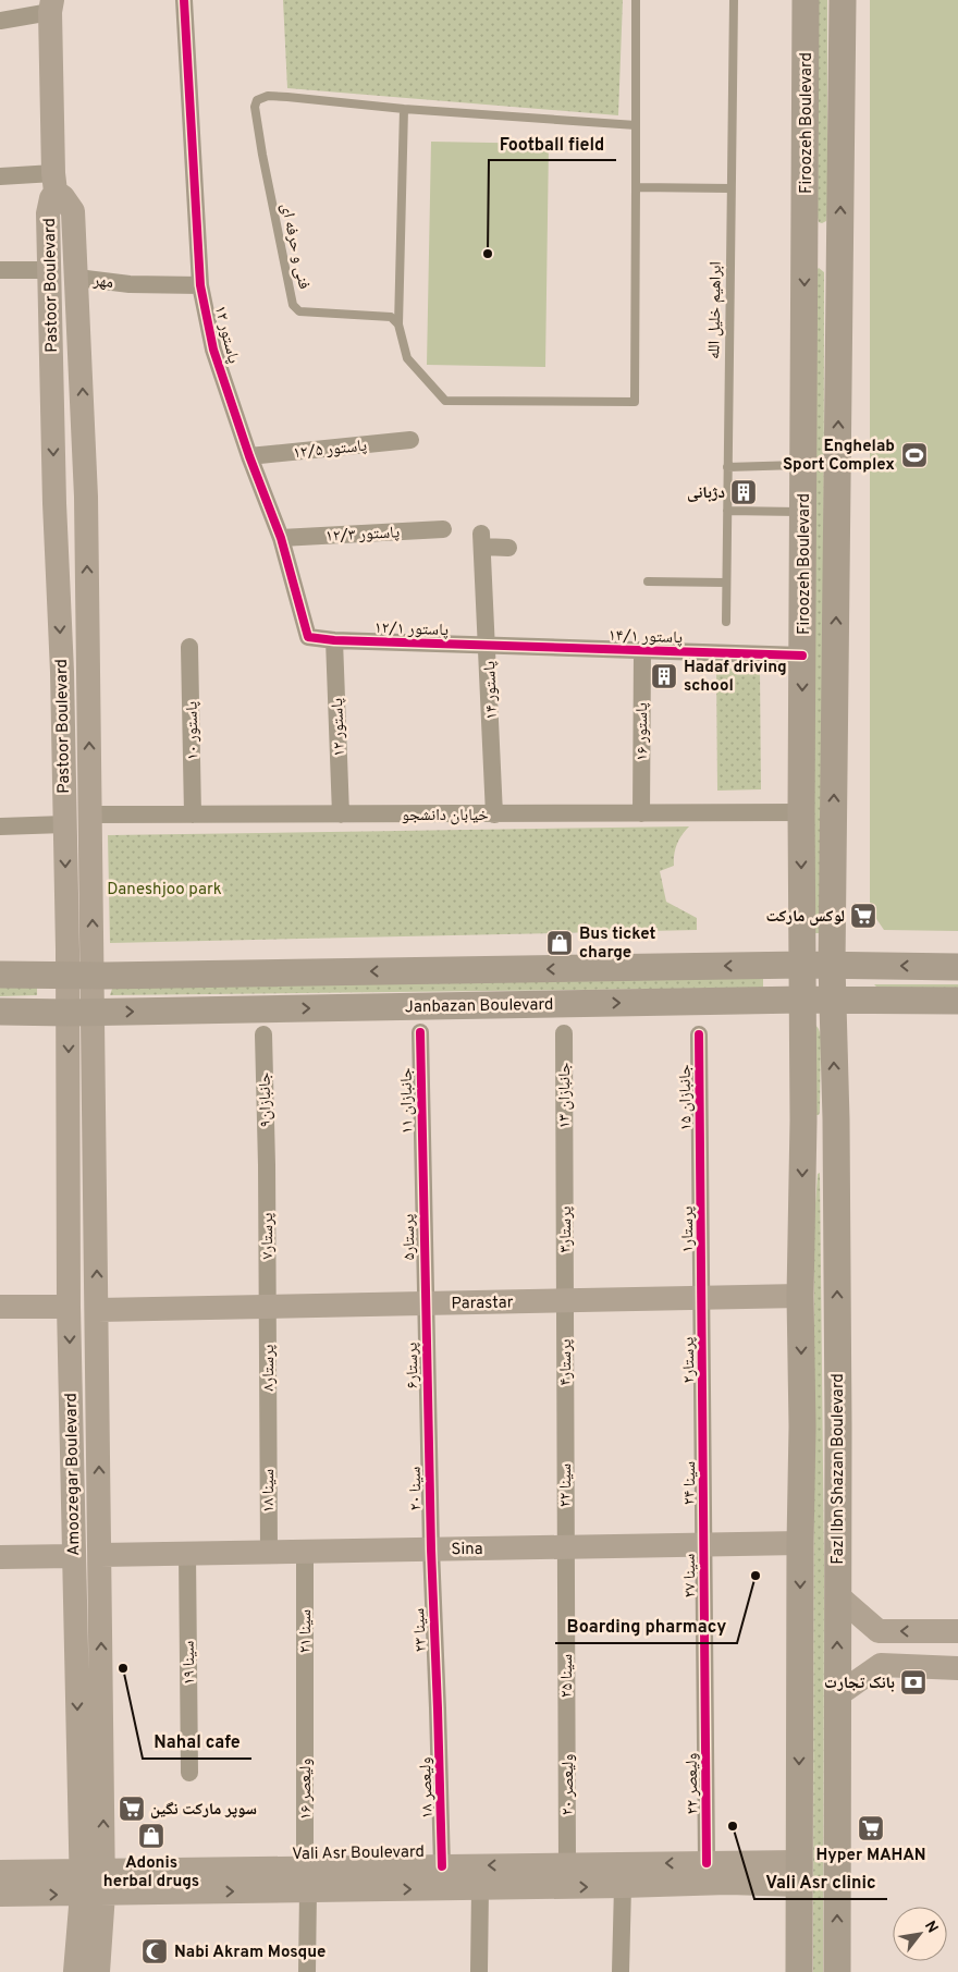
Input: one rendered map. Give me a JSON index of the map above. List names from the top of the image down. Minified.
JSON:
{"streets":{"main road":["Firoozeh Boulevard","Pastoor Boulevard","Janbazan Boulevard","Parastar","Fazl Ibn Shazan Boulevard","Amoozegar Boulevard","Sina","Vali Asr Boulevard"],"street":["مهر","۱۲ پاستور","پاستور ۱۲/۵","پاستور ۱۲/۳","پاستور ۱۲/۱","پاستور ۱۴/۱","پاستور ۱۴","پاستور ۱۲","پاستور ۱۰","پاستور ۱۶","خیابان دانشجو","جانبازان ۱۳","جانبازان ۱۵","جانبازان۹","جانبازان ۱۱","پرستار۳","پرستار۱","پرستار۷","پرستار۵","پرستار۲","پرستار۴","پرستار۶","پرستار۸","سینا ۲۴","سینا ۲۲","سینا ۲۰","سینا ۱۸","سینا ۲۷","سینا ۲۳","سینا ۲۱","سینا ۱۹","سینا ۲۵","ولیعصر ۲۲","ولیعصر ۲۰","ولیعصر ۱۸","ولیعصر ۱۶"],"lane":["فنی و حرفه ای","ابراهیم خلیل الله"]},"crossings":[["Firoozeh Boulevard","پاستور ۱۴/۱"],["Firoozeh Boulevard","خیابان دانشجو"],["Firoozeh Boulevard","Fazl Ibn Shazan Boulevard"],["مهر","Pastoor Boulevard"],["مهر","۱۲ پاستور"],["Pastoor Boulevard","خیابان دانشجو"],["Pastoor Boulevard","Amoozegar Boulevard"],["۱۲ پاستور","پاستور ۱۲/۵"],["۱۲ پاستور","پاستور ۱۲/۳"],["۱۲ پاستور","پاستور ۱۲/۱"],["۱۲ پاستور","پاستور ۱۲"],["پاستور ۱۲/۱","پاستور ۱۴/۱"],["پاستور ۱۲/۱","پاستور ۱۴"],["پاستور ۱۲/۱","پاستور ۱۲"],["پاستور ۱۴/۱","پاستور ۱۴"],["پاستور ۱۴/۱","پاستور ۱۶"],["پاستور ۱۴","خیابان دانشجو"],["پاستور ۱۲","خیابان دانشجو"],["پاستور ۱۰","خیابان دانشجو"],["پاستور ۱۶","خیابان دانشجو"],["Janbazan Boulevard","Fazl Ibn Shazan Boulevard"],["Janbazan Boulevard","Amoozegar Boulevard"],["جانبازان ۱۳","پرستار۳"],["جانبازان ۱۵","پرستار۱"],["جانبازان۹","پرستار۷"],["جانبازان ۱۱","پرستار۵"],["پرستار۳","Parastar"],["پرستار۳","پرستار۴"],["پرستار۱","Parastar"],["پرستار۱","پرستار۲"],["پرستار۷","Parastar"],["پرستار۷","پرستار۸"],["پرستار۵","Parastar"],["پرستار۵","پرستار۶"],["Parastar","پرستار۲"],["Parastar","پرستار۴"],["Parastar","پرستار۶"],["Parastar","پرستار۸"],["Parastar","Amoozegar Boulevard"],["پرستار۲","سینا ۲۴"],["پرستار۴","سینا ۲۲"],["پرستار۶","سینا ۲۰"],["پرستار۸","سینا ۱۸"],["Amoozegar Boulevard","Sina"],["Amoozegar Boulevard","Vali Asr Boulevard"],["سینا ۲۴","Sina"],["سینا ۲۴","سینا ۲۷"],["سینا ۲۲","Sina"],["سینا ۲۲","سینا ۲۵"],["سینا ۲۰","Sina"],["سینا ۲۰","سینا ۲۳"],["سینا ۱۸","Sina"],["Sina","سینا ۲۷"],["Sina","سینا ۲۳"],["Sina","سینا ۲۱"],["Sina","سینا ۱۹"],["Sina","سینا ۲۵"],["سینا ۲۷","ولیعصر ۲۲"],["سینا ۲۳","ولیعصر ۱۸"],["سینا ۲۱","ولیعصر ۱۶"],["سینا ۲۵","ولیعصر ۲۰"],["ولیعصر ۲۲","Vali Asr Boulevard"],["ولیعصر ۲۰","Vali Asr Boulevard"],["ولیعصر ۱۸","Vali Asr Boulevard"],["ولیعصر ۱۶","Vali Asr Boulevard"]],"parks":["Daneshjoo park"],"places":{"other":["Football field","Boarding pharmacy","Nahal cafe","Vali Asr clinic"],"sports":["Enghelab Sport Complex"],"building":["دژبانی","Hadaf driving school"],"supermarket":["لوکس مارکت","سوپر مارکت نگین","Hyper MAHAN"],"shop":["Bus ticket charge","Adonis herbal drugs"],"bank":["بانک تجارت"],"mosque":["Nabi Akram Mosque"]},"north":"top right"}
